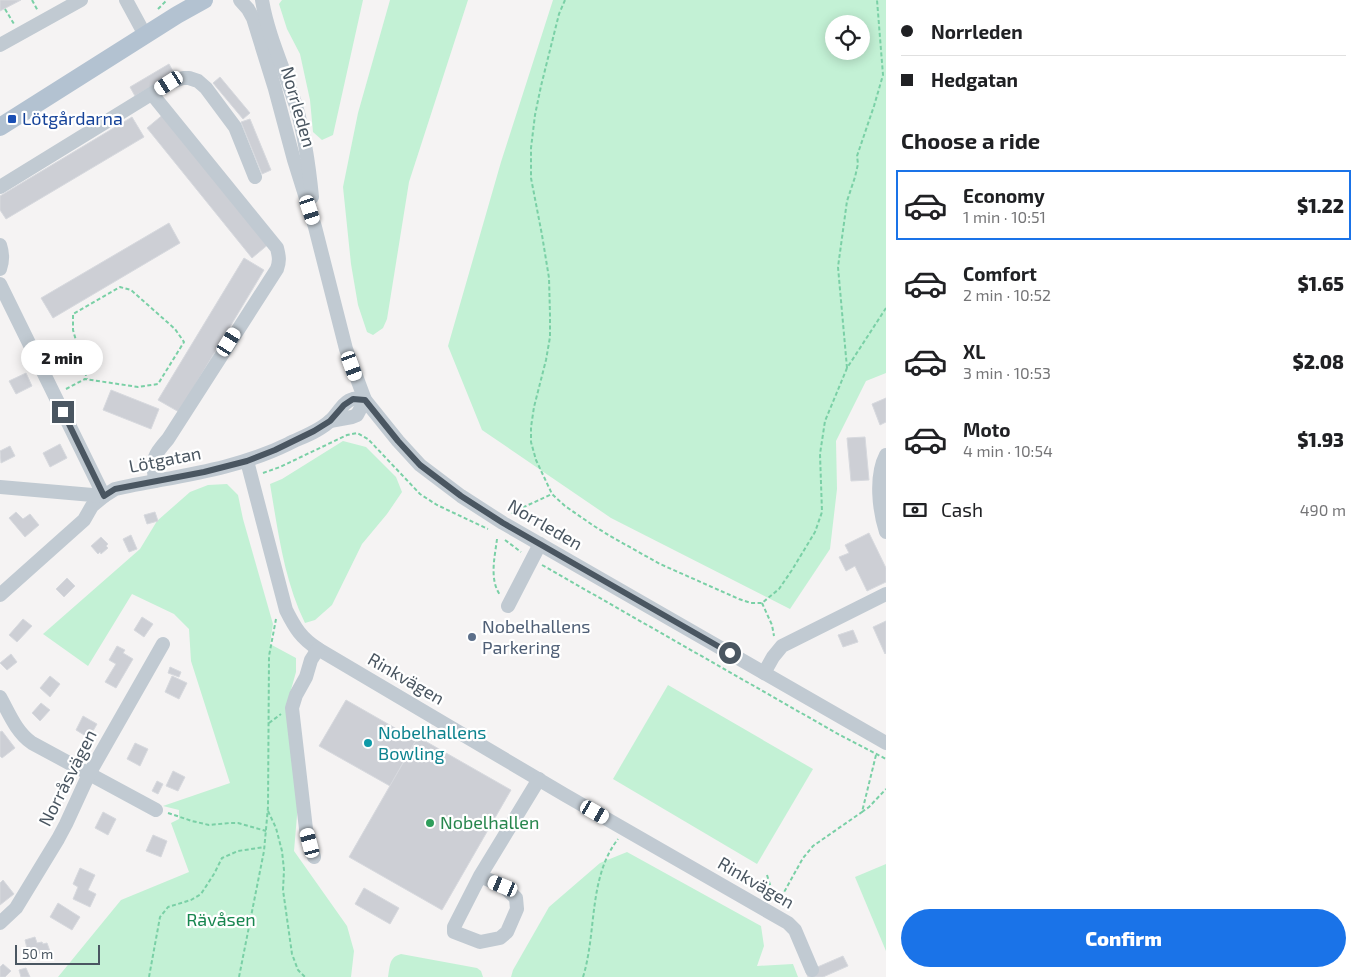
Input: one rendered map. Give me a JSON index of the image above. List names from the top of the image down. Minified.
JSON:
{"streets":{"street":["Norrleden","Lötgatan","Rinkvägen","Norråsvägen"]},"crossings":[["Norrleden","Lötgatan"],["Lötgatan","Rinkvägen"]],"parks":["Rävåsen"],"places":{"transit":["Lötgårdarna"],"other":["Nobelhallens Parkering","Nobelhallens Bowling","Nobelhallen"]},"scale_bar":"50 m","page":{"banner":["Norrleden","Hedgatan"],"heading":"Choose a ride","list":[{"name":"Economy","note":"1 min · 10:51","value":"$1.22"},{"name":"Comfort","note":"2 min · 10:52","value":"$1.65"},{"name":"XL","note":"3 min · 10:53","value":"$2.08"},{"name":"Moto","note":"4 min · 10:54","value":"$1.93"}],"bubble":"2 min","pay":["Cash","490 m"],"buttons":"Confirm","scale":"50 m"}}
